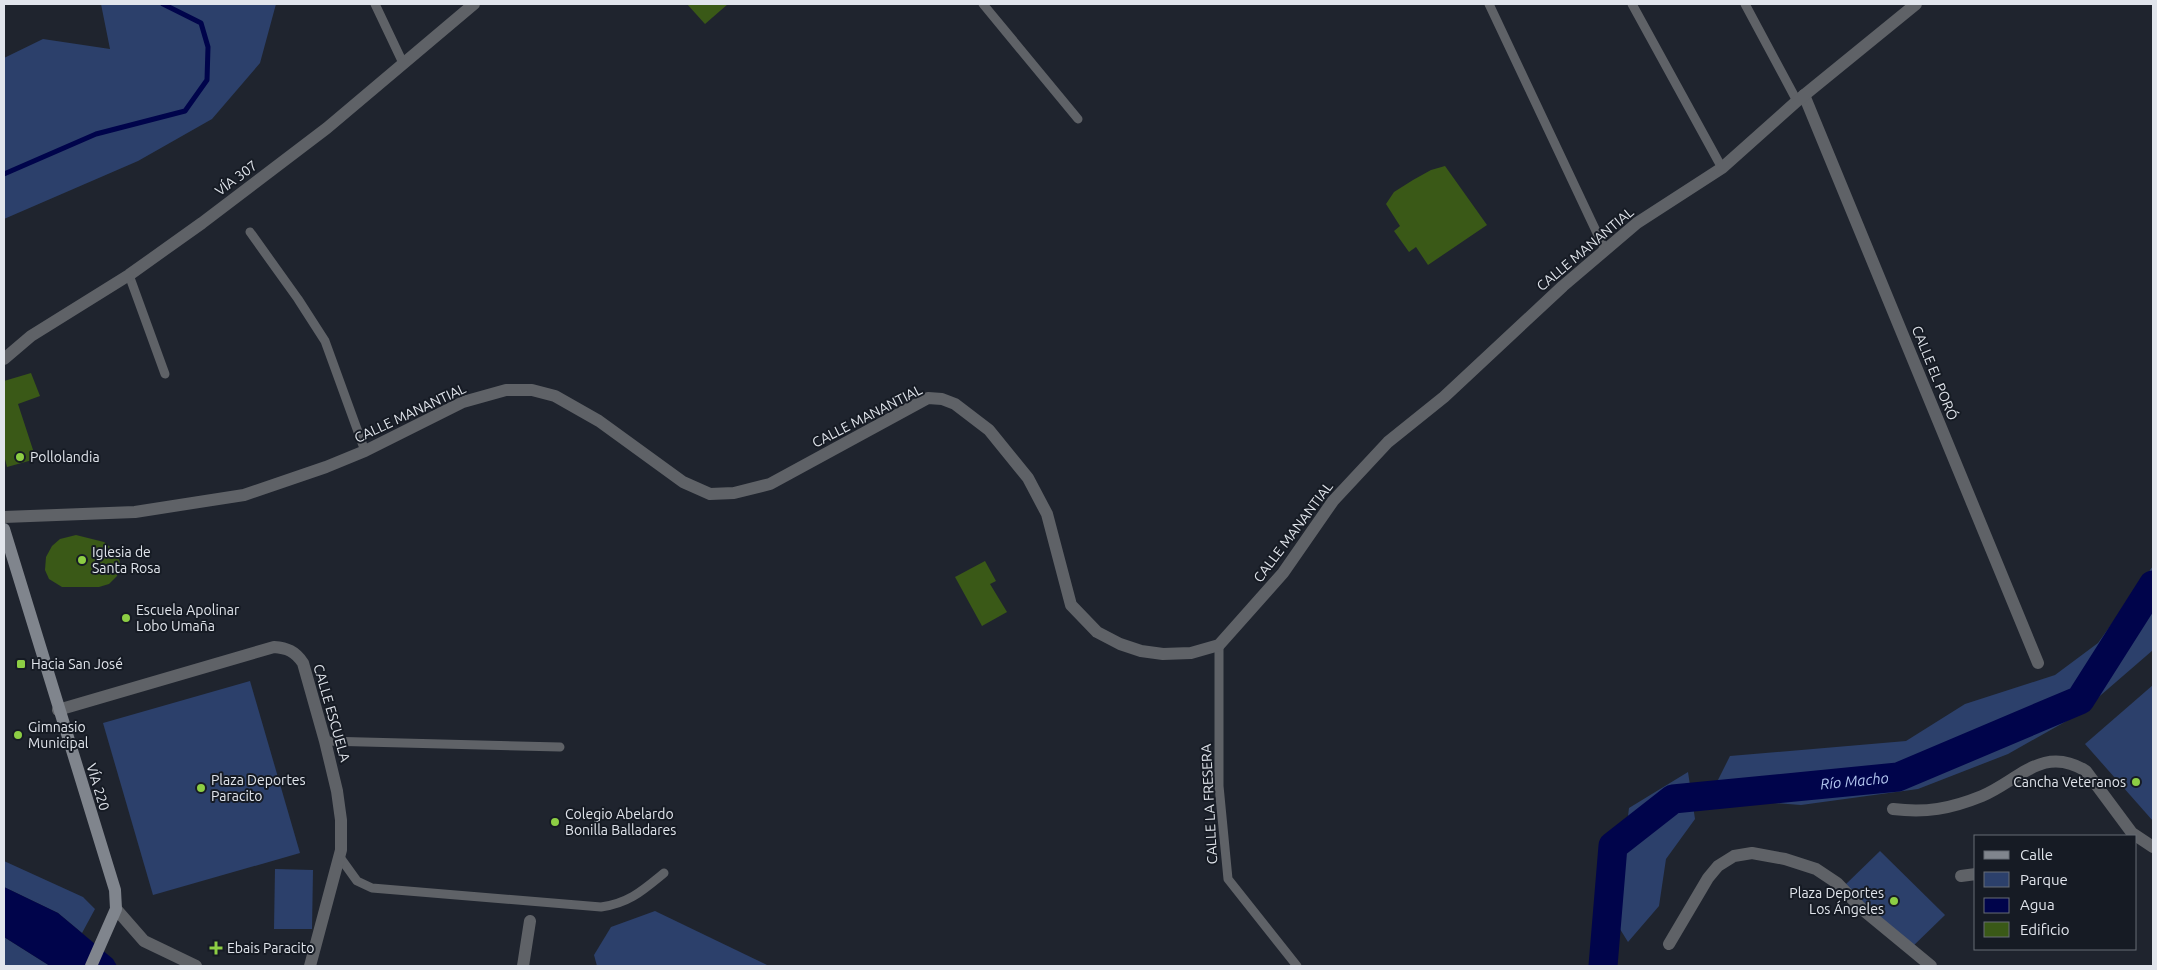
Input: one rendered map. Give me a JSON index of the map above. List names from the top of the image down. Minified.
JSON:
{"streets":{"main road":["VÍA 220"],"street":["VÍA 307","CALLE MANANTIAL","CALLE EL PORÓ","CALLE ESCUELA"],"lane":["CALLE LA FRESERA"]},"crossings":[["CALLE MANANTIAL","CALLE EL PORÓ"],["CALLE MANANTIAL","CALLE LA FRESERA"],["CALLE ESCUELA","VÍA 220"]],"water":["Río Macho"],"places":{"other":["Pollolandia","Iglesia de Santa Rosa","Escuela Apolinar Lobo Umaña","Gimnasio Municipal","Cancha Veteranos","Plaza Deportes Paracito","Colegio Abelardo Bonilla Balladares","Plaza Deportes Los Ángeles"],"transit":["Hacia San José"],"health":["Ebais Paracito"]},"legend":["Calle","Parque","Agua","Edificio"]}
